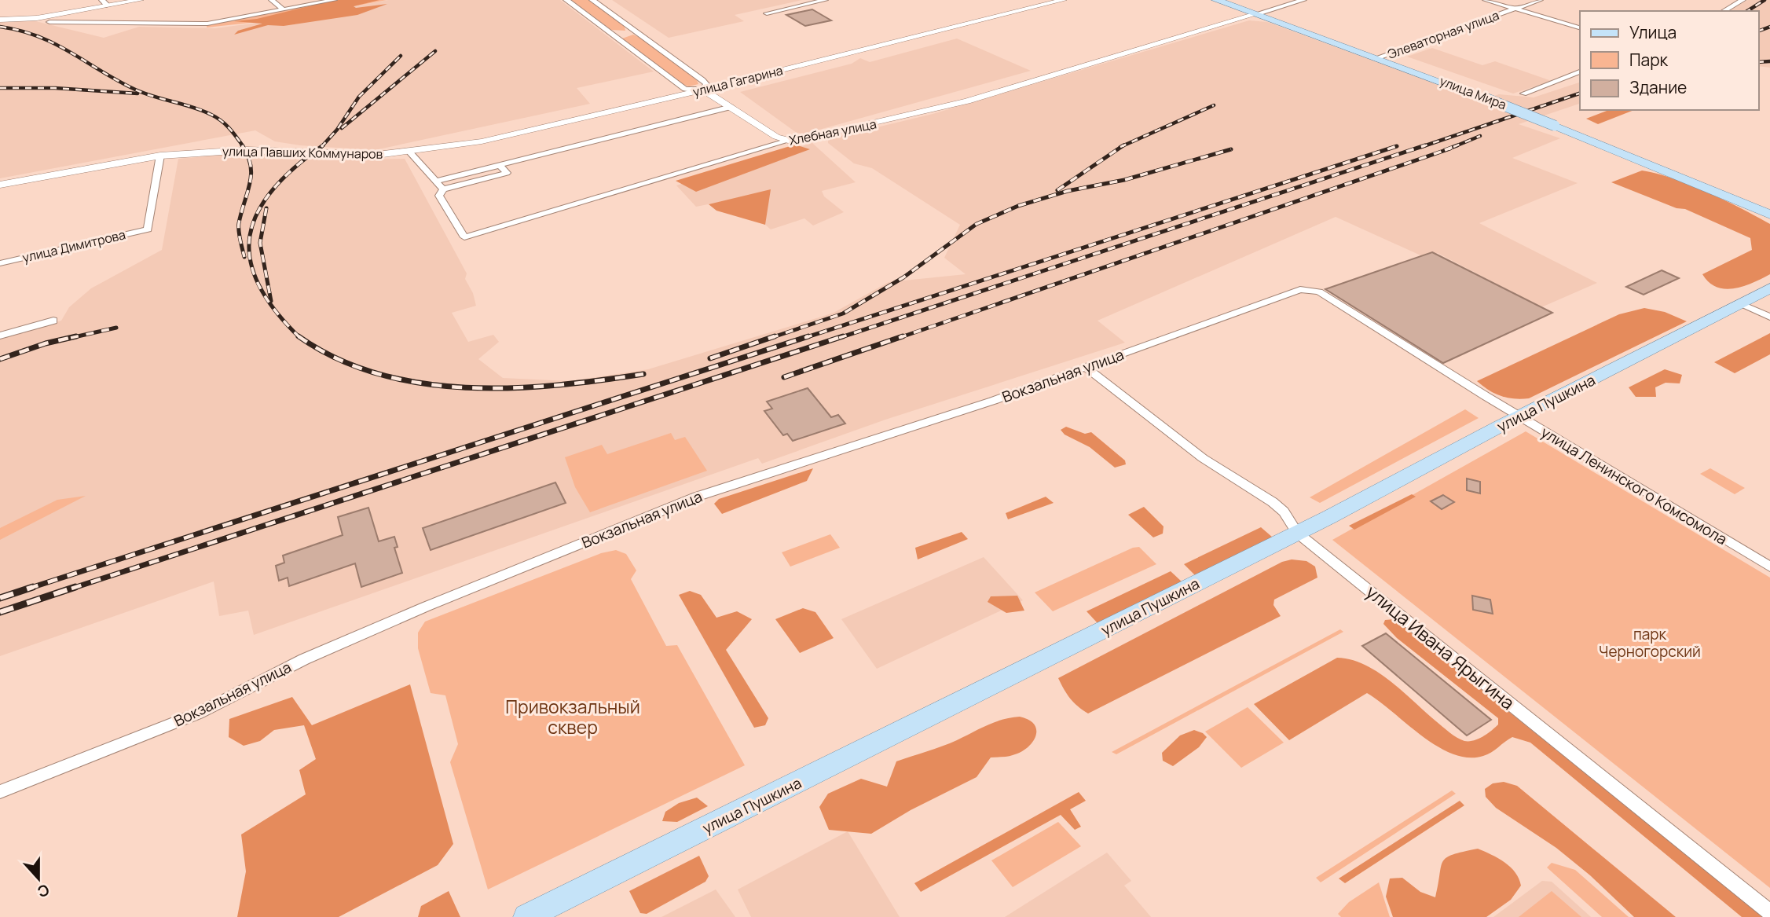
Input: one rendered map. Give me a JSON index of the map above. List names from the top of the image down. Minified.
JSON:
{"streets":{"main road":["улица Мира","улица Пушкина"],"street":["Элеваторная улица","улица Гагарина","Хлебная улица","улица Павших Коммунаров","улица Димитрова","Вокзальная улица","улица Ленинского Комсомола","улица Ивана Ярыгина"]},"crossings":[["Элеваторная улица","улица Мира"],["улица Гагарина","Хлебная улица"],["улица Гагарина","улица Павших Коммунаров"],["улица Мира","Хлебная улица"],["Хлебная улица","улица Павших Коммунаров"],["улица Павших Коммунаров","улица Димитрова"],["Вокзальная улица","улица Ленинского Комсомола"],["Вокзальная улица","улица Ивана Ярыгина"],["улица Пушкина","улица Ленинского Комсомола"],["улица Пушкина","улица Ивана Ярыгина"]],"parks":["парк Черногорский","Привокзальный сквер"],"legend":["Улица","Парк","Здание"],"north":"bottom"}
